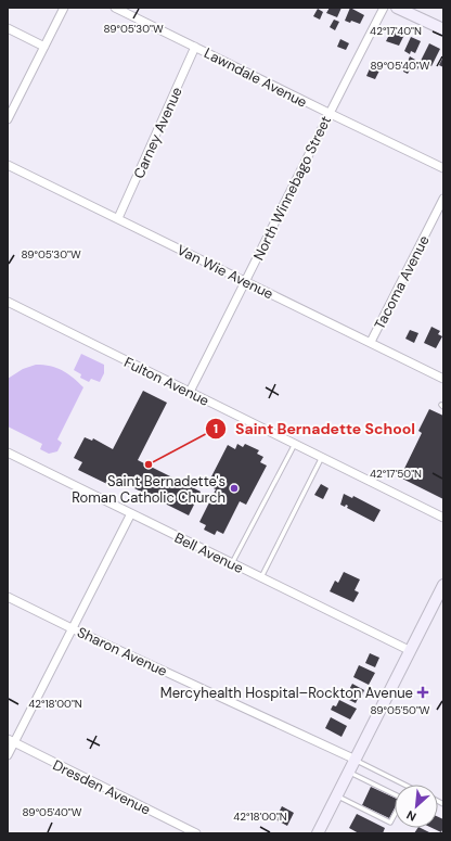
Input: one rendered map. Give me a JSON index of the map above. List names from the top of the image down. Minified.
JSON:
{"streets":{"street":["Lawndale Avenue","Carney Avenue","North Winnebago Street","Van Wie Avenue","Tacoma Avenue","Fulton Avenue","Bell Avenue","Sharon Avenue","Dresden Avenue"]},"crossings":[["Lawndale Avenue","Carney Avenue"],["Lawndale Avenue","North Winnebago Street"],["Carney Avenue","Van Wie Avenue"],["North Winnebago Street","Van Wie Avenue"],["North Winnebago Street","Fulton Avenue"],["Van Wie Avenue","Tacoma Avenue"]],"places":{"other":["Saint Bernadette School","Saint Bernadette's Roman Catholic Church"],"health":["Mercyhealth Hospital–Rockton Avenue"]},"north":"bottom left","coordinates":["89°05'30\"W","42°17'40\"N","89°05'40\"W","42°17'50\"N","42°18'00\"N","89°05'50\"W"]}
